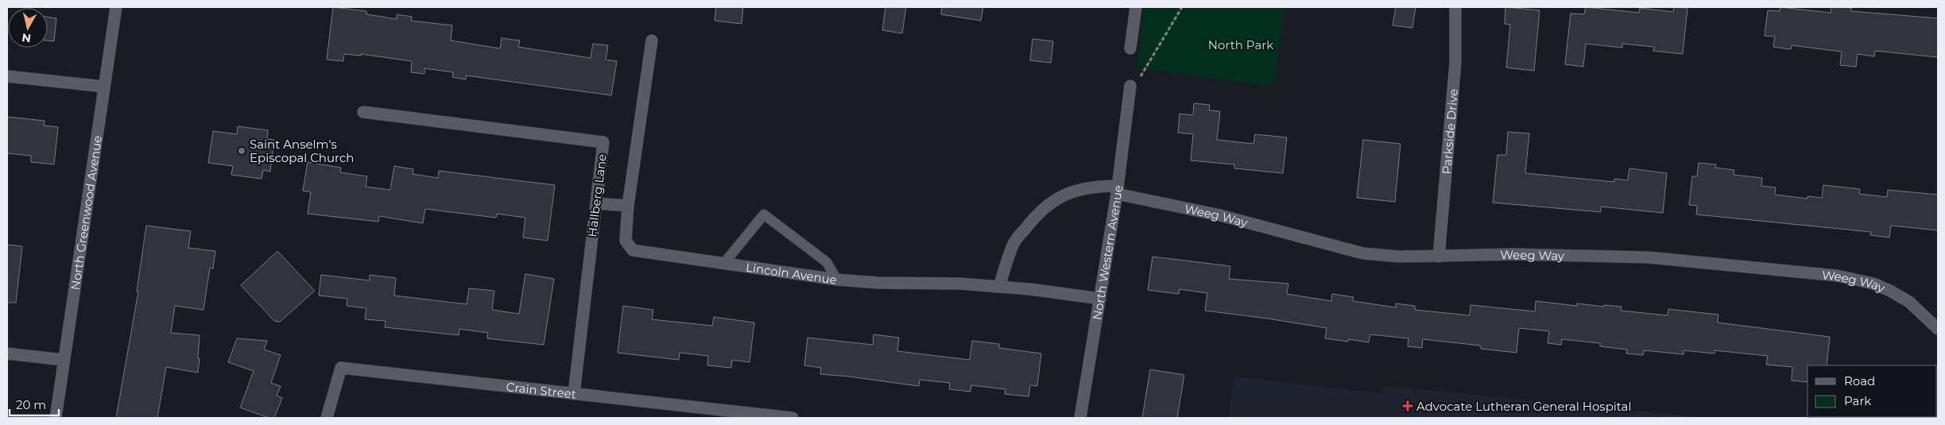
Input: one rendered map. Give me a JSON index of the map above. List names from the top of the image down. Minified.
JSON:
{"streets":{"street":["Parkside Drive","Hallberg Lane","North Greenwood Avenue","Weeg Way","North Western Avenue","Lincoln Avenue","Crain Street"]},"crossings":[["Parkside Drive","Weeg Way"],["Hallberg Lane","Crain Street"],["Weeg Way","North Western Avenue"],["North Western Avenue","Lincoln Avenue"]],"parks":["North Park"],"places":{"other":["Saint Anselm's Episcopal Church"],"health":["Advocate Lutheran General Hospital"]},"legend":["Road","Park"],"scale_bar":"20 m","north":"bottom"}
